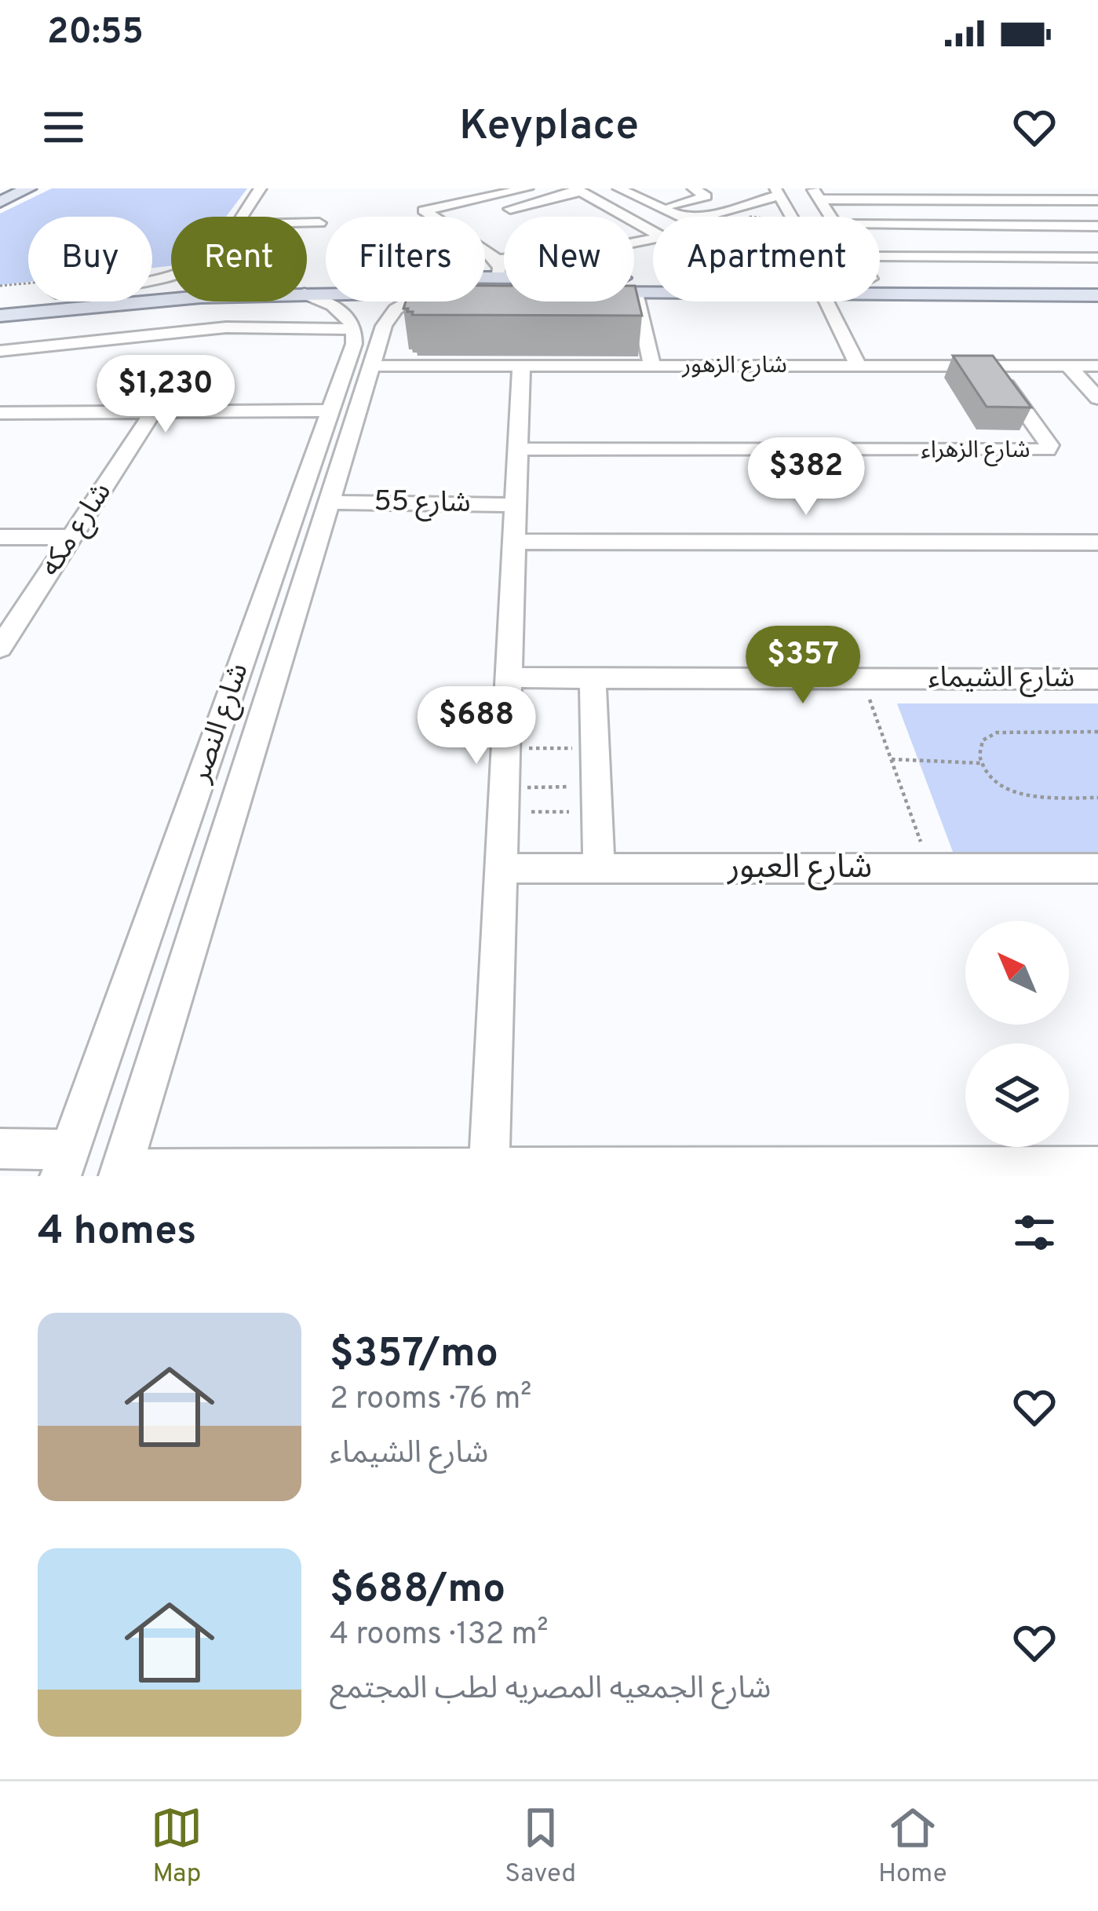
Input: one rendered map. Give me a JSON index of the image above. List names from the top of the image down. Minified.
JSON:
{"streets":{"street":["شارع الزهور","شارع الزهراء","شارع 55","شارع مكه","شارع الشيماء","شارع النصر","شارع العبور"]},"crossings":[["شارع الزهور","شارع الزهراء"],["شارع الزهور","شارع النصر"],["شارع 55","شارع النصر"]],"north":"top left","page":{"status":"20:55","header":"Keyplace","chip":["Buy","Rent","Filters","New","Apartment"],"price":["$1,230","$382","$357","$688"],"heading":"4 homes","list":[{"name":"$357/mo","note":"2 rooms · 76 m² · شارع الشيماء"},{"name":"$688/mo","note":"4 rooms · 132 m² · شارع الجمعيه المصريه لطب المجتمع"}],"tabs":["Map","Saved","Home"]}}
